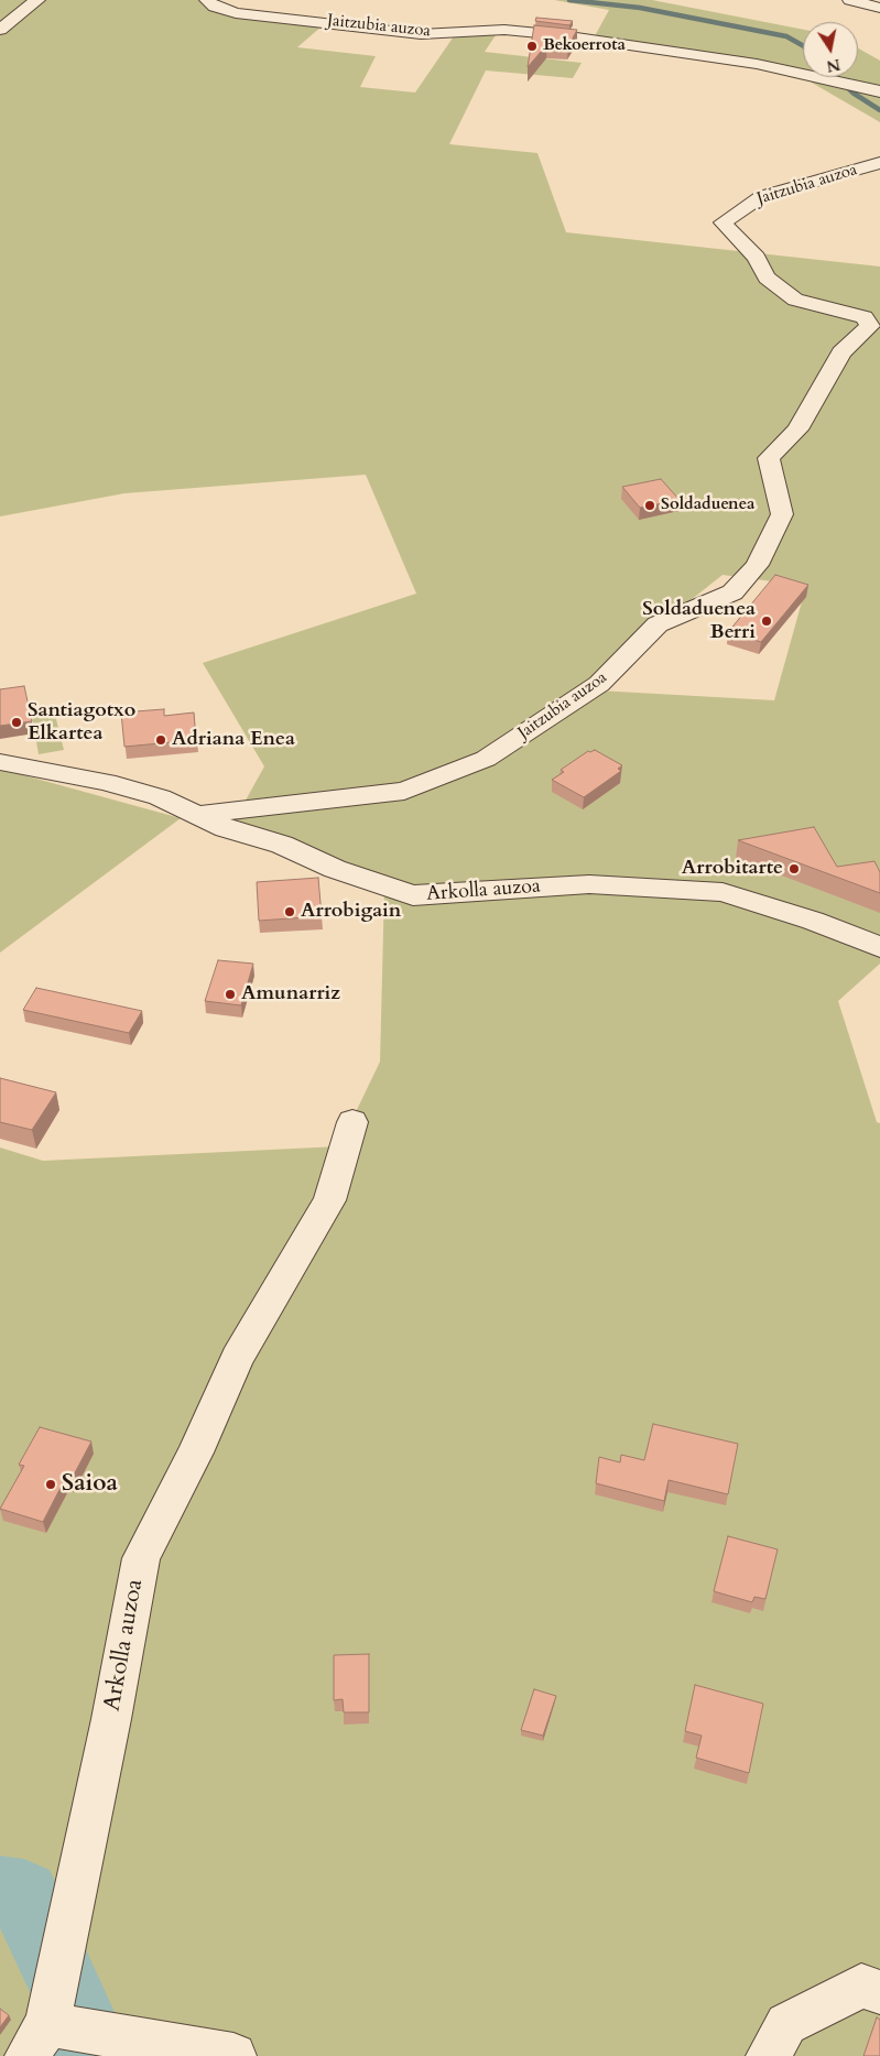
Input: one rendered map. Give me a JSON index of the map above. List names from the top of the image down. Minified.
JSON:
{"streets":{"street":["Jaitzubia auzoa","Arkolla auzoa"]},"crossings":[["Jaitzubia auzoa","Arkolla auzoa"]],"places":["Bekoerrota","Soldaduenea","Soldaduenea Berri","Santiagotxo Elkartea","Adriana Enea","Arrobitarte","Arrobigain","Amunarriz","Saioa"],"north":"bottom"}
